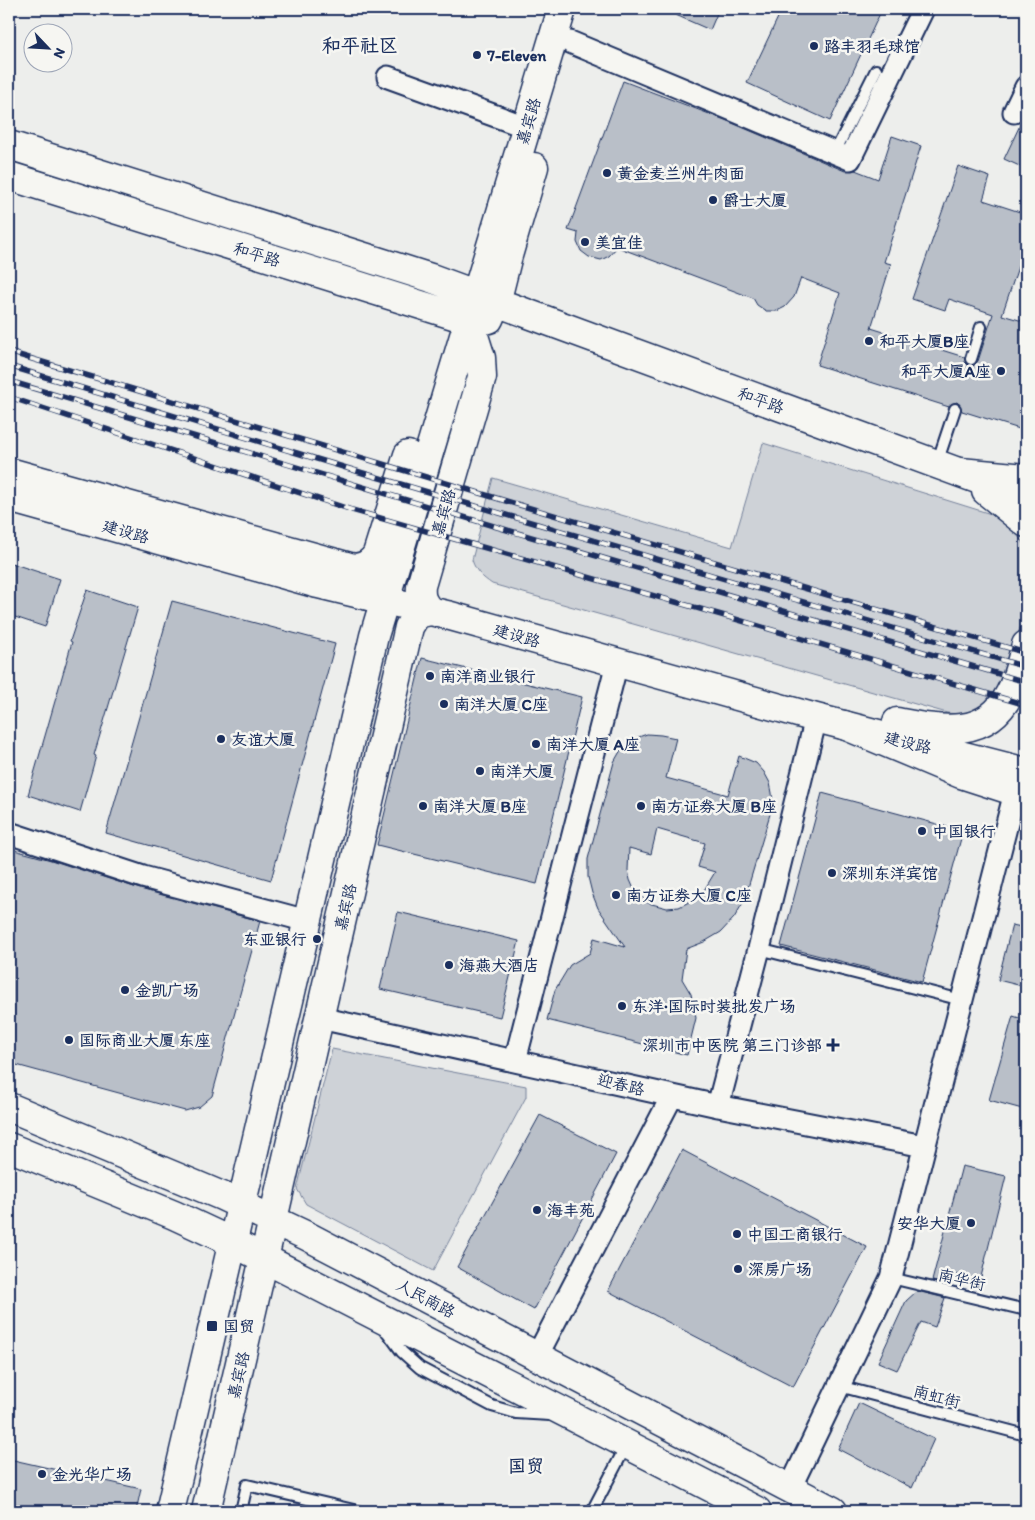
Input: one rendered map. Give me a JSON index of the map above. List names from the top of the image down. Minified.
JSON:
{"streets":{"main road":["嘉宾路","和平路","建设路","人民南路"],"street":["迎春路"],"lane":["南华街","南虹街"]},"crossings":[["嘉宾路","和平路"],["嘉宾路","建设路"],["嘉宾路","迎春路"],["嘉宾路","人民南路"]],"districts":["和平社区","国贸"],"places":{"other":["路丰羽毛球馆","7-Eleven","黄金麦兰州牛肉面","爵士大厦","美宜佳","和平大厦B座","和平大厦A座","南洋商业银行","南洋大厦 C座","友谊大厦","南洋大厦 A座","南洋大厦","南洋大厦 B座","南方证券大厦 B座","中国银行","深圳东洋宾馆","南方证券大厦 C座","东亚银行","海燕大酒店","金凯广场","东洋·国际时装批发广场","国际商业大厦 东座","海丰苑","安华大厦","中国工商银行","深房广场","金光华广场"],"health":["深圳市中医院 第三门诊部"],"transit":["国贸"]},"north":"bottom right"}
